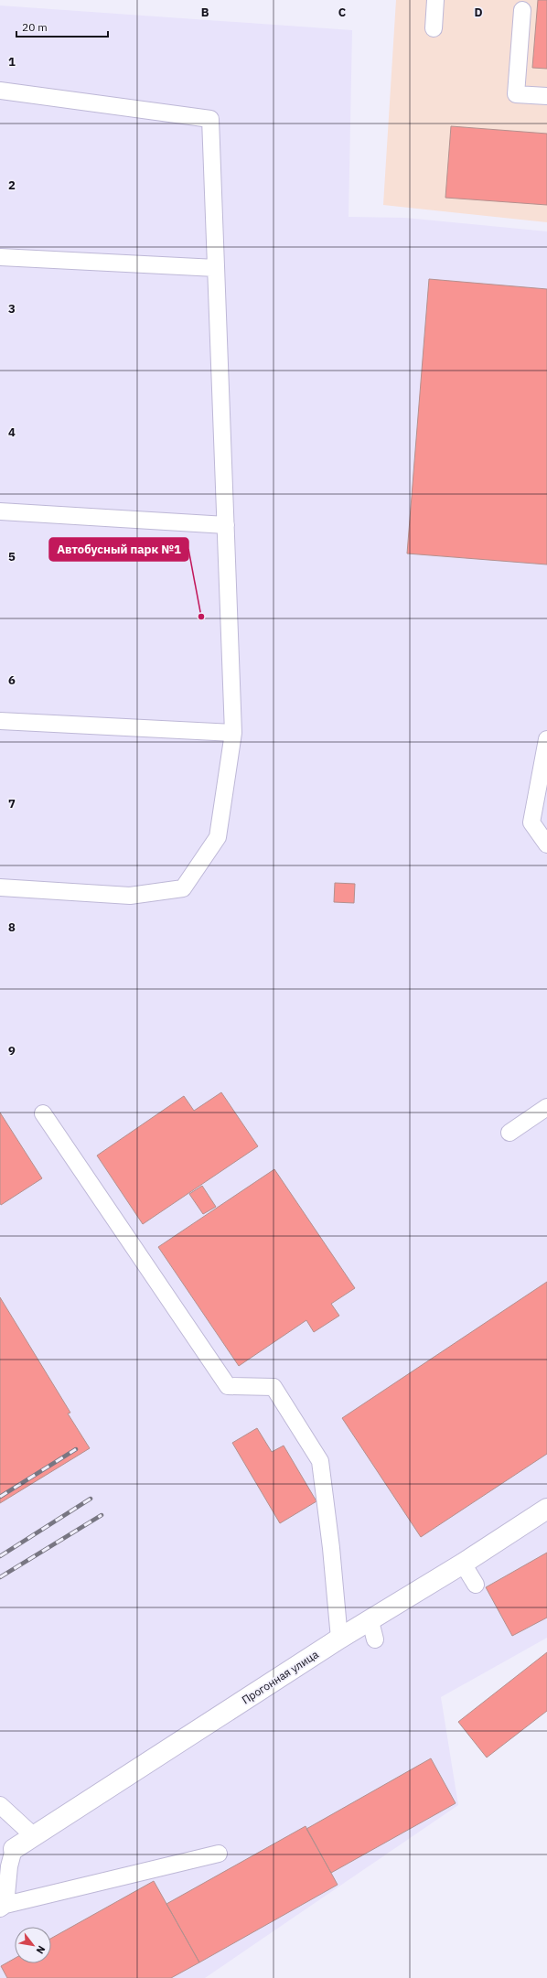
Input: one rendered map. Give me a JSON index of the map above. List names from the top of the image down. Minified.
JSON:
{"streets":{"street":["Прогонная улица"]},"places":["Автобусный парк №1"],"scale_bar":"20 m","north":"bottom right","grid":{"columns":["B","C","D"],"rows":["1","2","3","4","5","6","7","8","9"]}}
